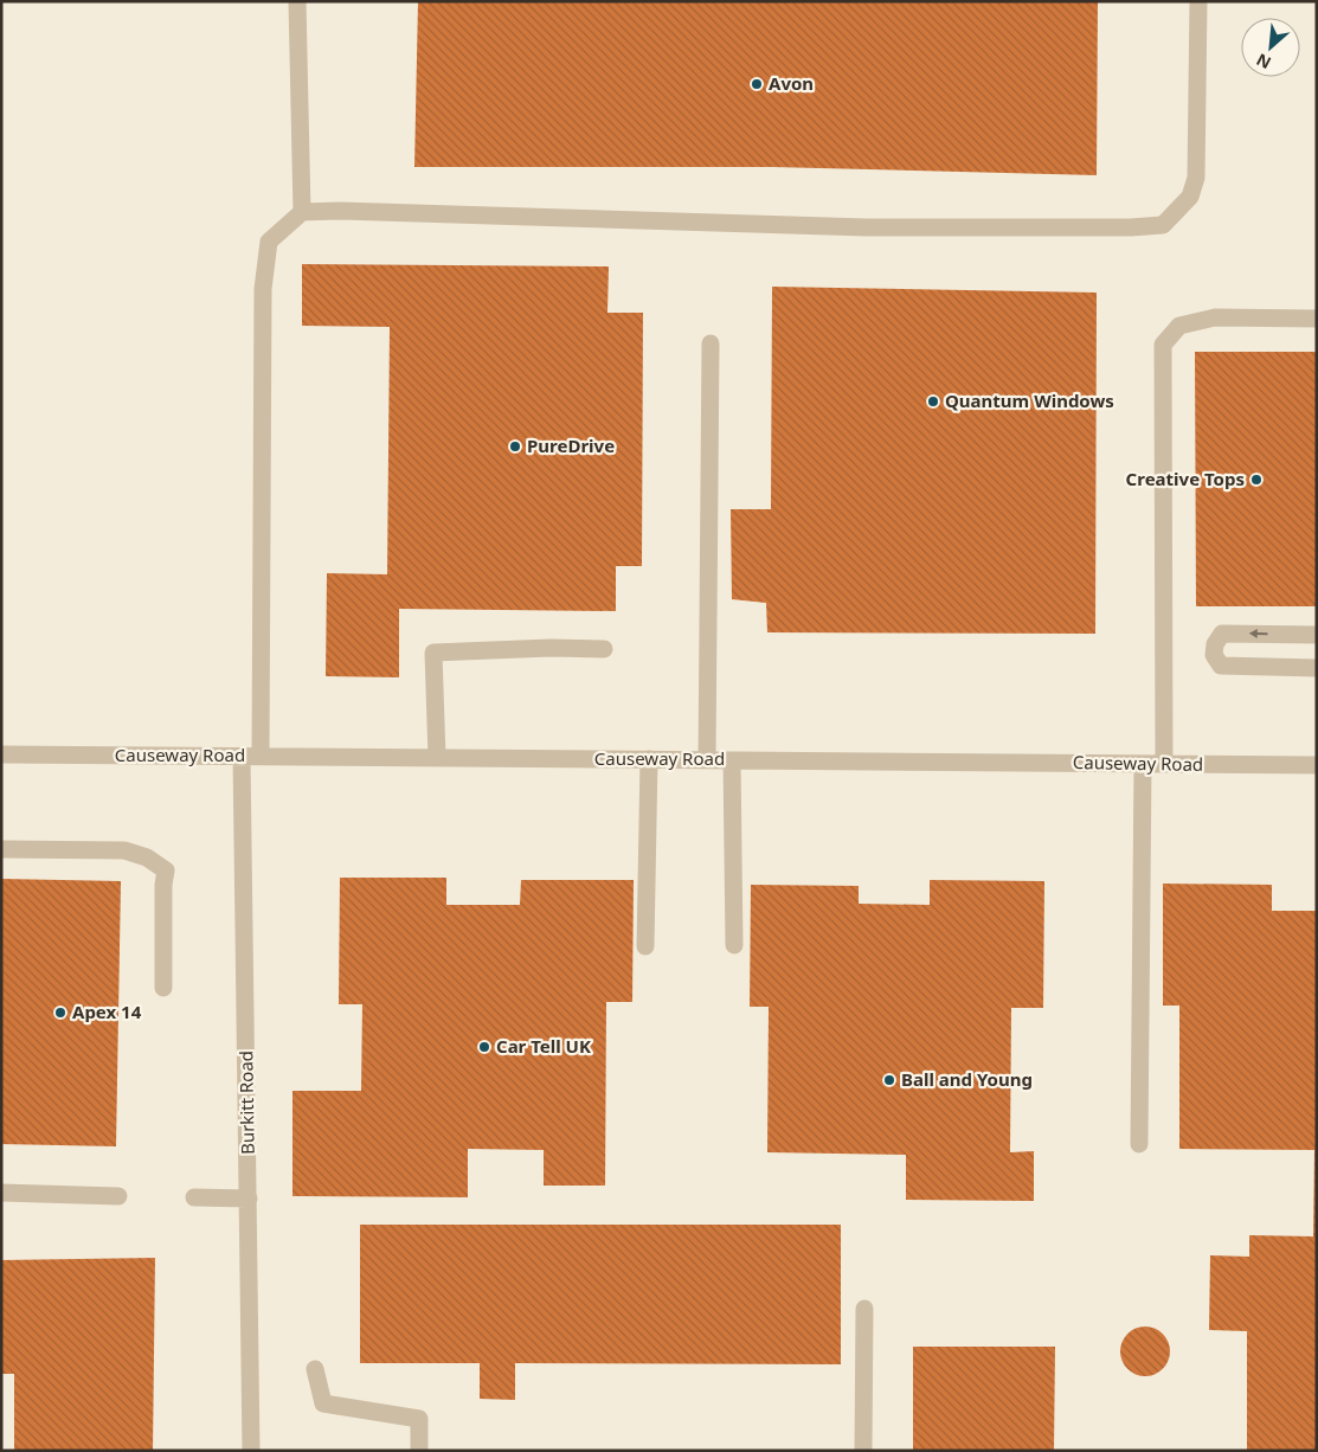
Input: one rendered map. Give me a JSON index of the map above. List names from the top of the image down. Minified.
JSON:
{"streets":{"street":["Causeway Road","Burkitt Road"]},"crossings":[["Causeway Road","Burkitt Road"]],"places":["Avon","Quantum Windows","PureDrive","Creative Tops","Apex 14","Car Tell UK","Ball and Young"],"north":"bottom left"}
